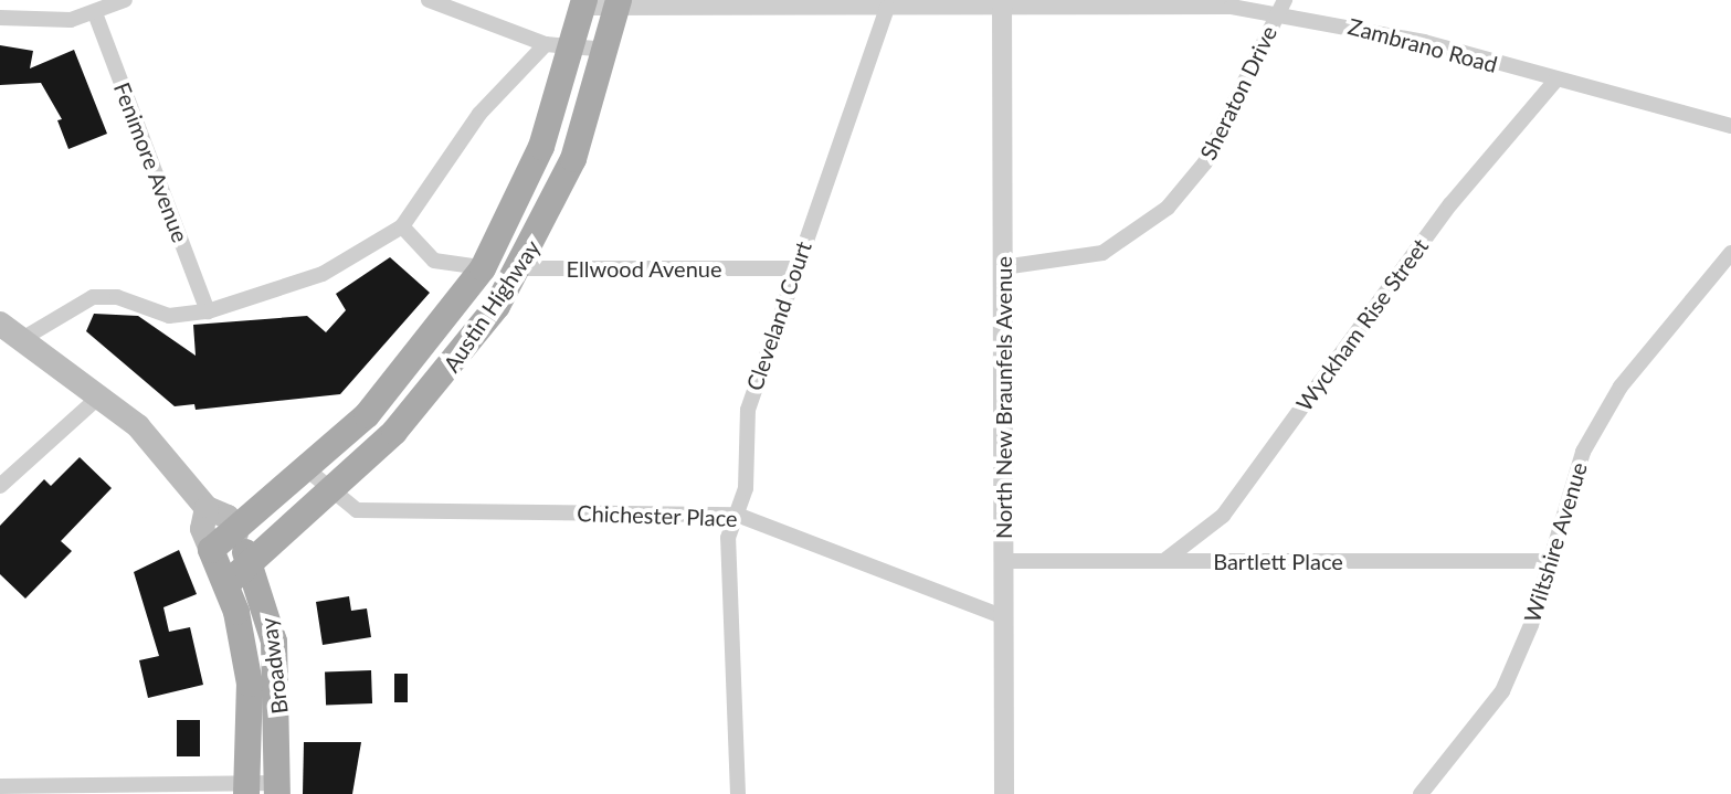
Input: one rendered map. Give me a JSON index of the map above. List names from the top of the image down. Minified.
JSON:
{"streets":{"main road":["Austin Highway","Broadway"],"street":["Zambrano Road","Sheraton Drive","Fenimore Avenue","Ellwood Avenue","Cleveland Court","Wyckham Rise Street","North New Braunfels Avenue","Chichester Place","Wiltshire Avenue","Bartlett Place"]},"crossings":[["Zambrano Road","Sheraton Drive"],["Zambrano Road","Austin Highway"],["Zambrano Road","Cleveland Court"],["Zambrano Road","Wyckham Rise Street"],["Zambrano Road","North New Braunfels Avenue"],["Sheraton Drive","North New Braunfels Avenue"],["Ellwood Avenue","Austin Highway"],["Ellwood Avenue","Cleveland Court"],["Austin Highway","Chichester Place"],["Austin Highway","Broadway"],["Cleveland Court","Chichester Place"],["Wyckham Rise Street","Bartlett Place"],["North New Braunfels Avenue","Chichester Place"],["North New Braunfels Avenue","Bartlett Place"],["Wiltshire Avenue","Bartlett Place"]]}
